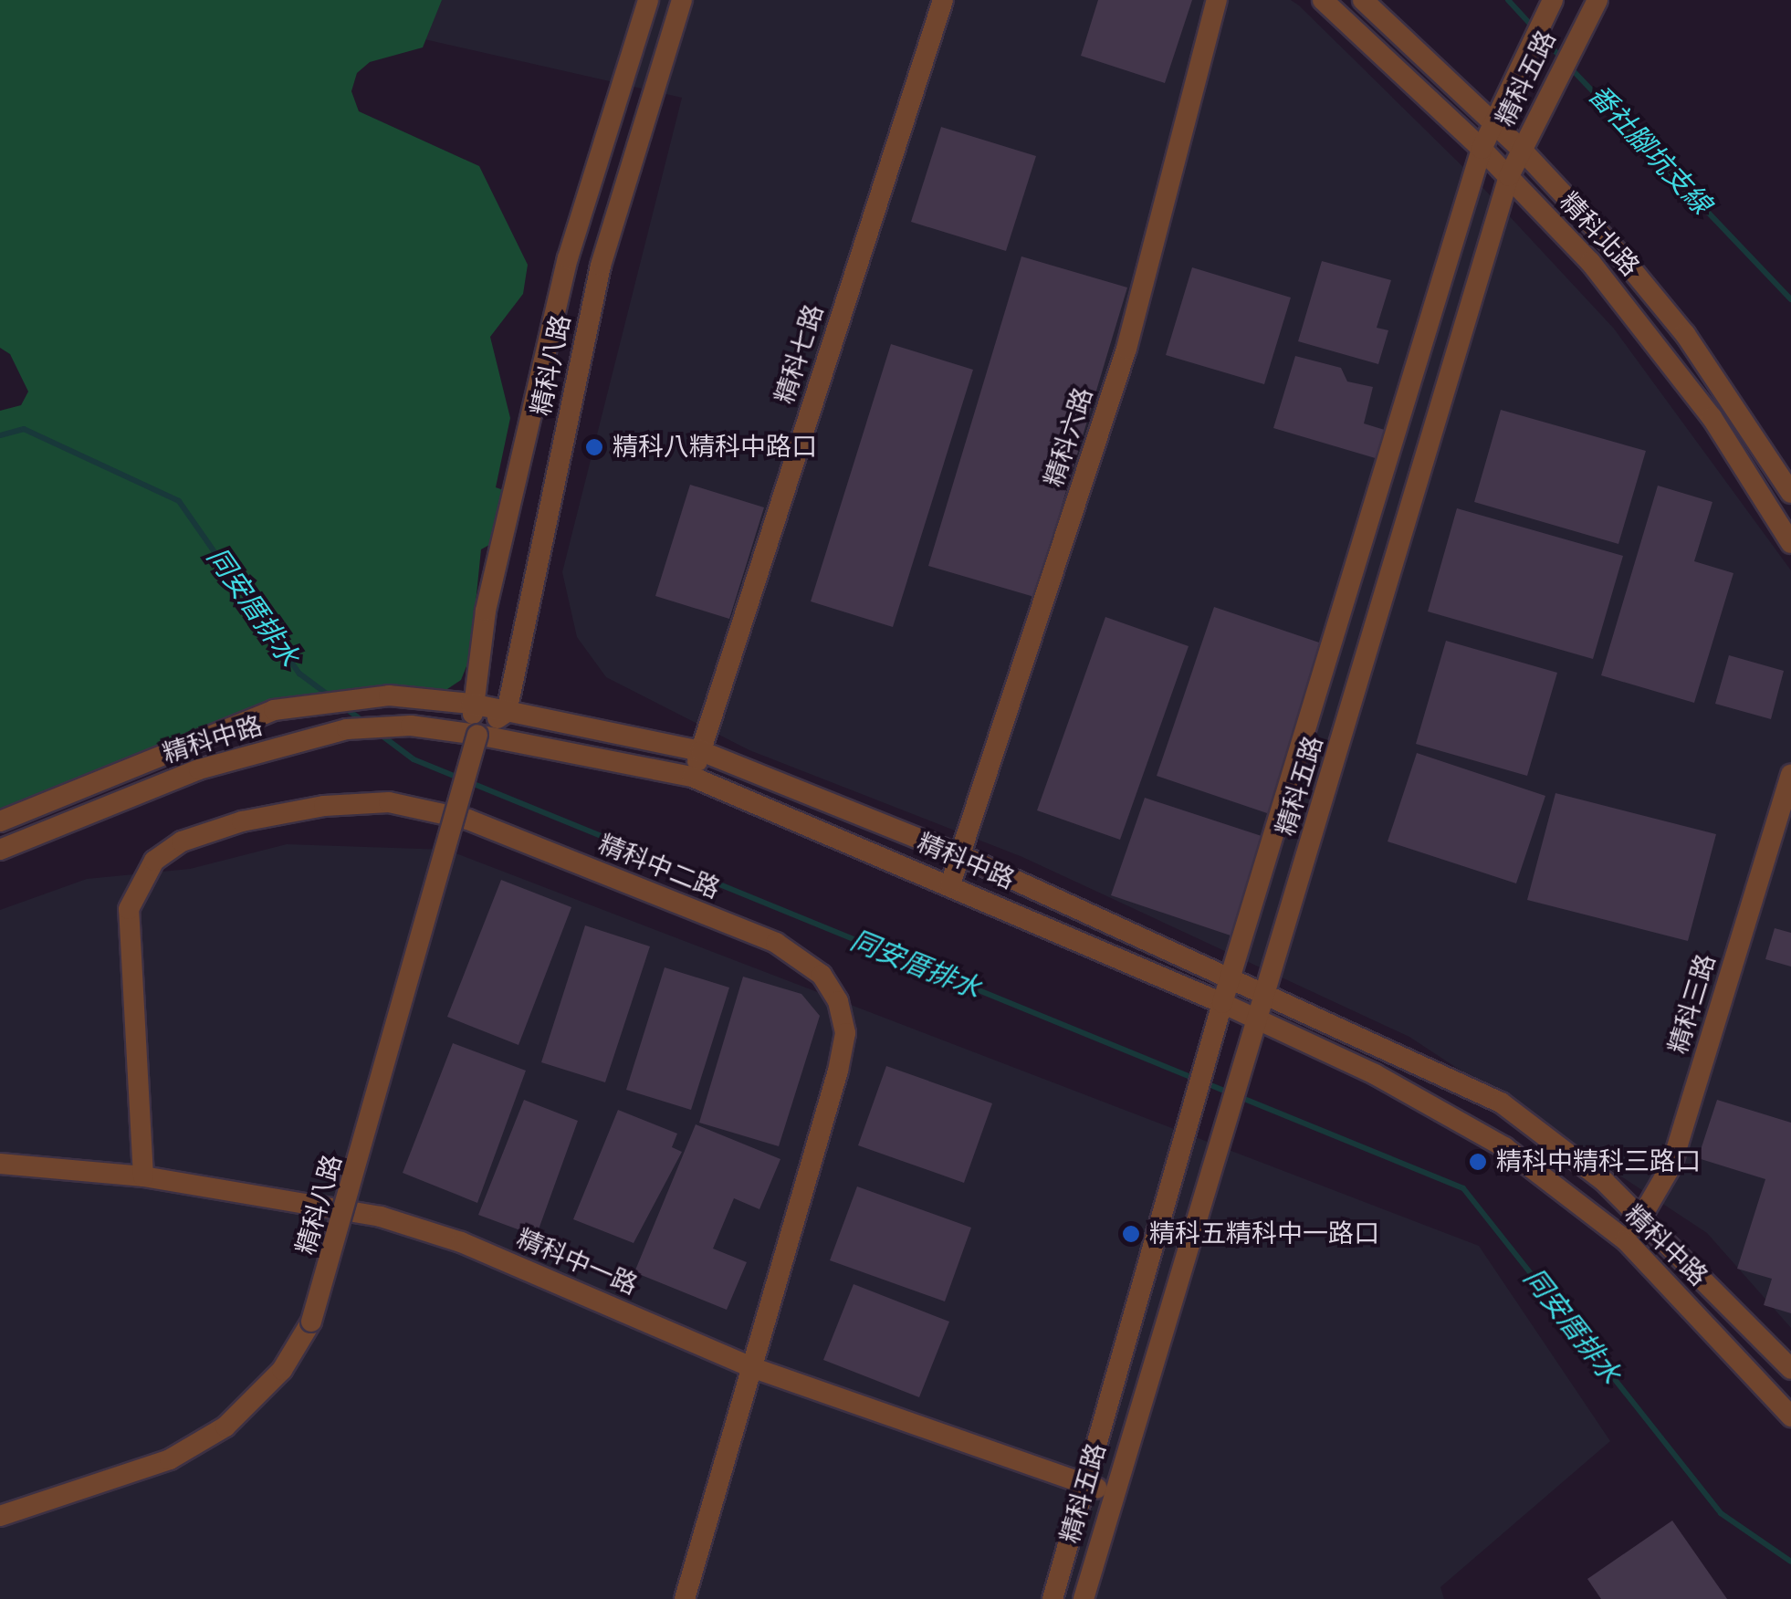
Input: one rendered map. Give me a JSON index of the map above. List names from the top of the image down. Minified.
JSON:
{"streets":{"street":["精科五路","精科北路","精科七路","精科八路","精科六路","精科中路","精科中二路","精科三路","精科中一路"]},"crossings":[["精科五路","精科北路"],["精科五路","精科中路"],["精科五路","精科中一路"],["精科七路","精科中路"],["精科八路","精科中路"],["精科六路","精科中路"],["精科中路","精科三路"],["精科中二路","精科中一路"]],"water":["番社腳坑支線","同安厝排水"],"places":["精科八精科中路口","精科中精科三路口","精科五精科中一路口"]}
